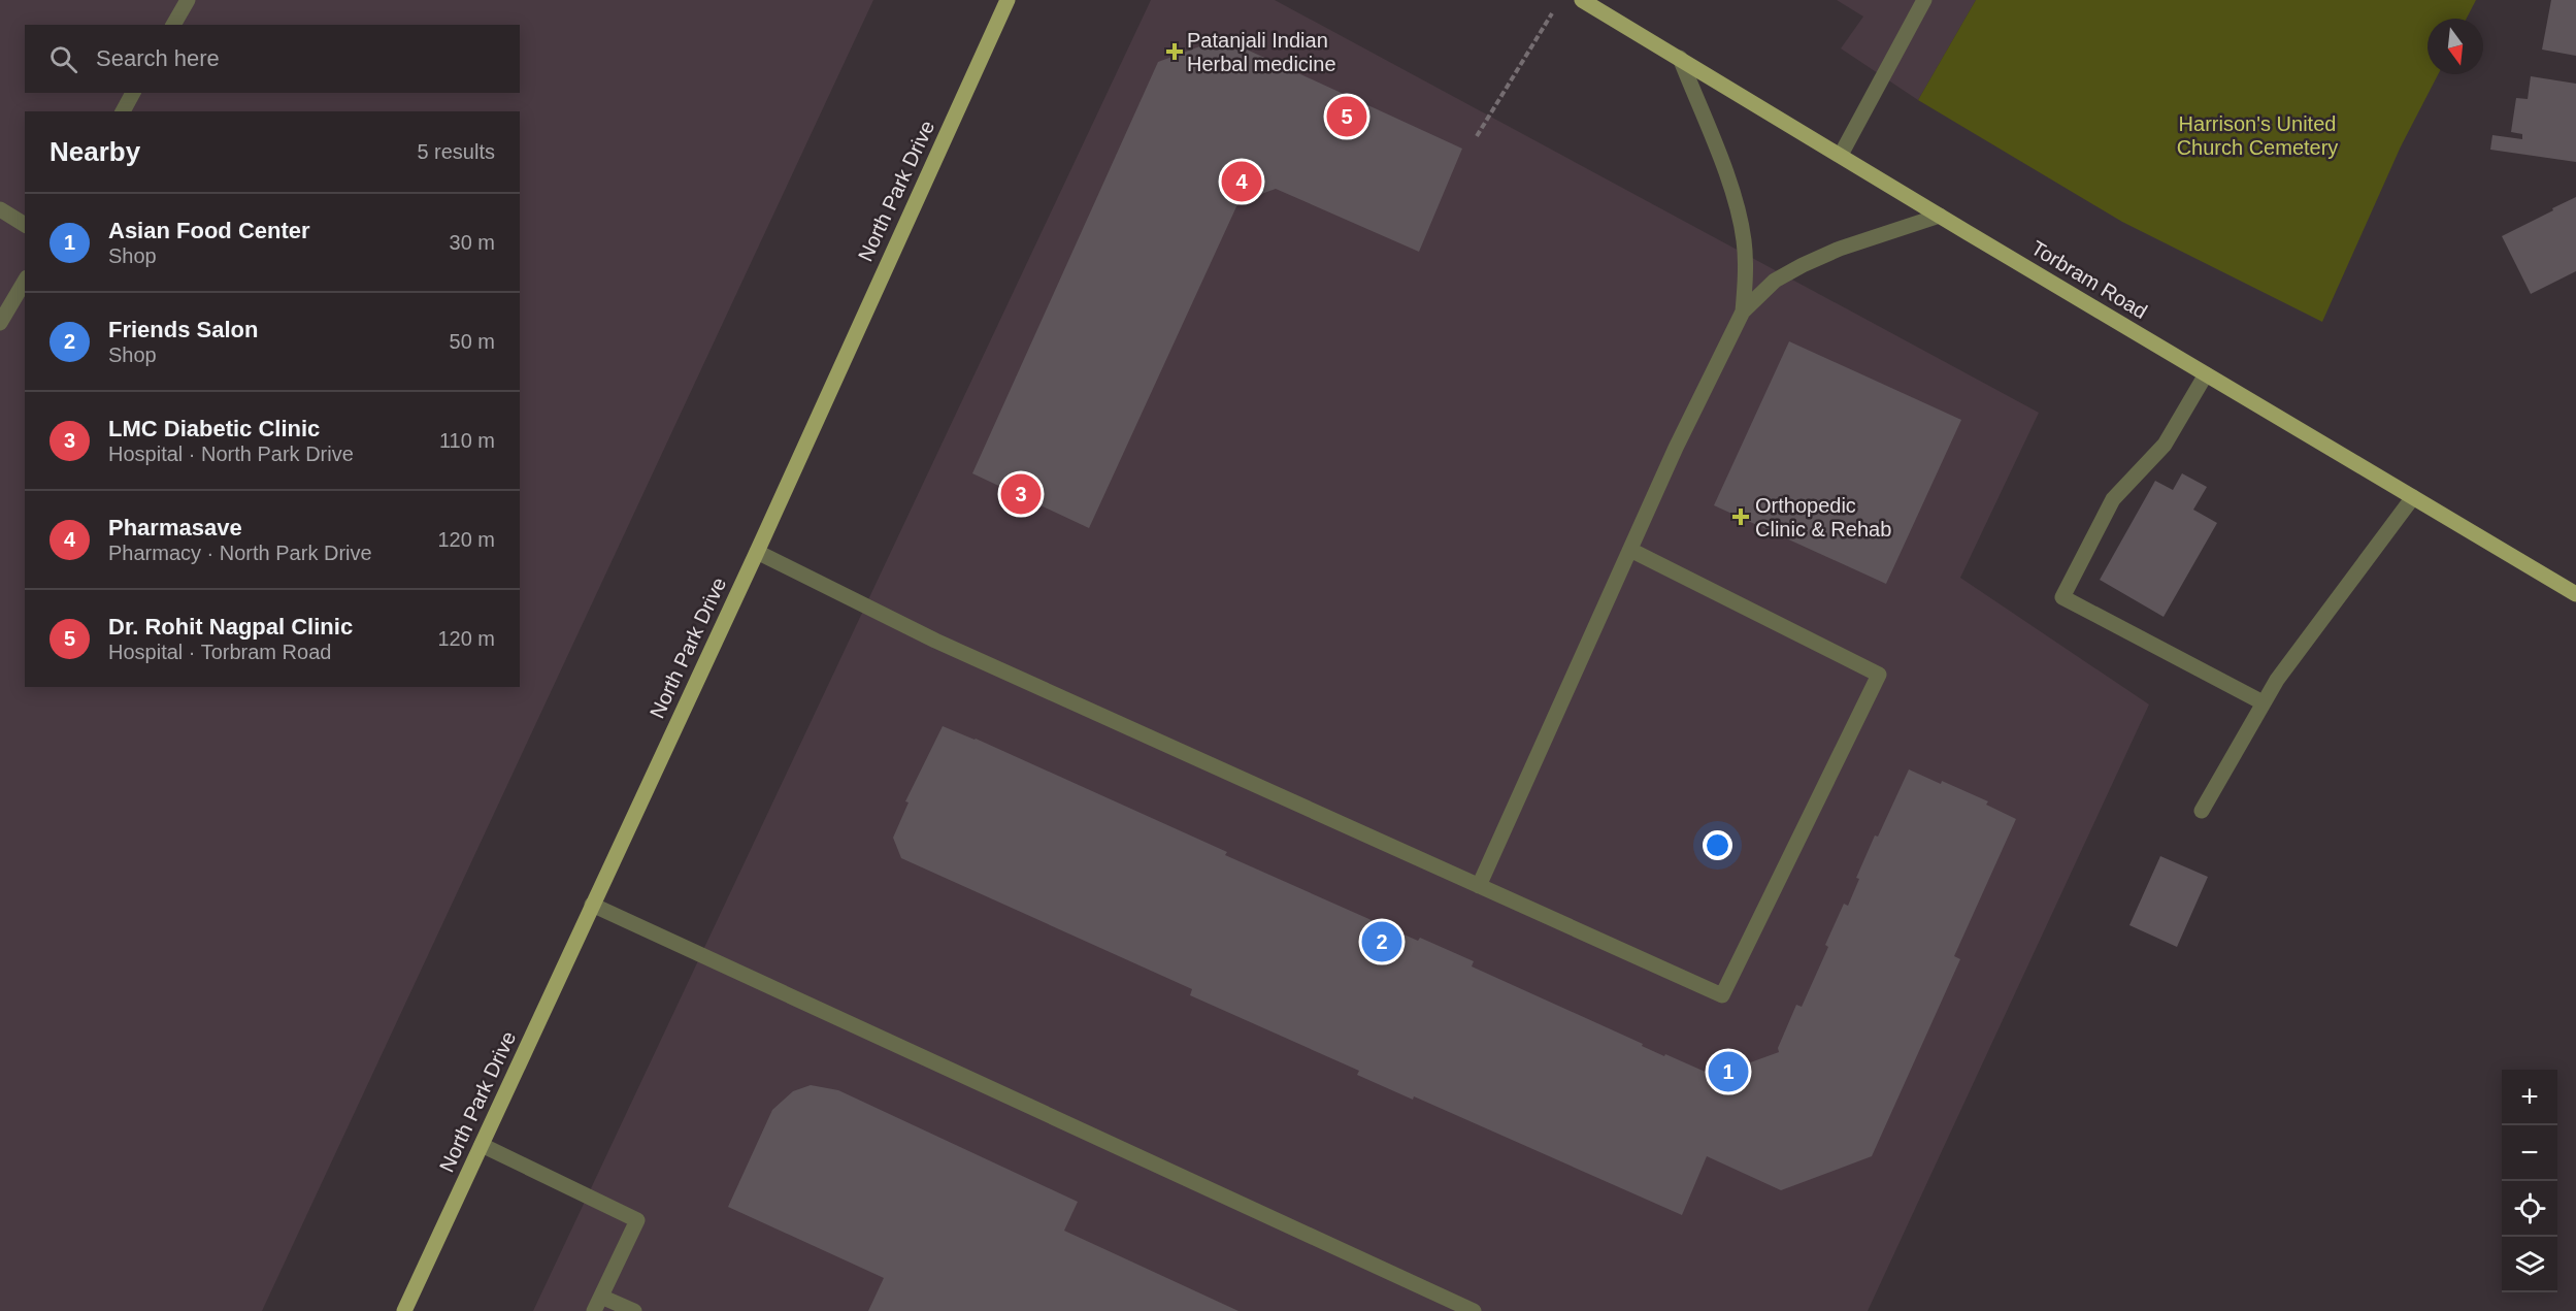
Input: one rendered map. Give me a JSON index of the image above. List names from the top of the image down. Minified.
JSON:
{"streets":{"main road":["North Park Drive","Torbram Road"]},"parks":["Harrison's United Church Cemetery"],"places":{"health":["Patanjali Indian Herbal medicine","Orthopedic Clinic & Rehab"]},"north":"bottom","page":{"search":"Search here","pins":["5","4","3","2","1"],"heading":["Nearby","5 results"],"list":[{"mark":"1","name":"Asian Food Center","note":"Shop","value":"30 m"},{"mark":"2","name":"Friends Salon","note":"Shop","value":"50 m"},{"mark":"3","name":"LMC Diabetic Clinic","note":"Hospital · North Park Drive","value":"110 m"},{"mark":"4","name":"Pharmasave","note":"Pharmacy · North Park Drive","value":"120 m"},{"mark":"5","name":"Dr. Rohit Nagpal Clinic","note":"Hospital · Torbram Road","value":"120 m"}],"map_buttons":["+","−"]}}
